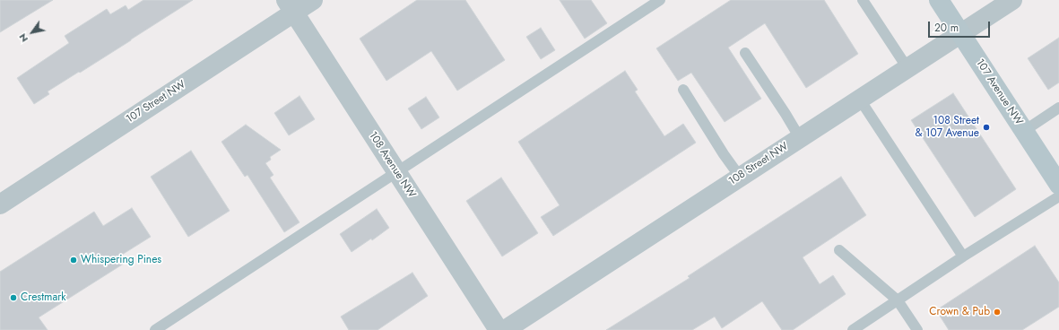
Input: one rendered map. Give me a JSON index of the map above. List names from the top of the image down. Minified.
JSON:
{"streets":{"main road":["107 Avenue NW"],"street":["107 Street NW","108 Street NW","108 Avenue NW"]},"crossings":[["107 Avenue NW","108 Street NW"],["107 Street NW","108 Avenue NW"]],"places":["108 Street & 107 Avenue","Whispering Pines","Crestmark","Crown & Pub"],"scale_bar":"20 m","north":"bottom left"}
